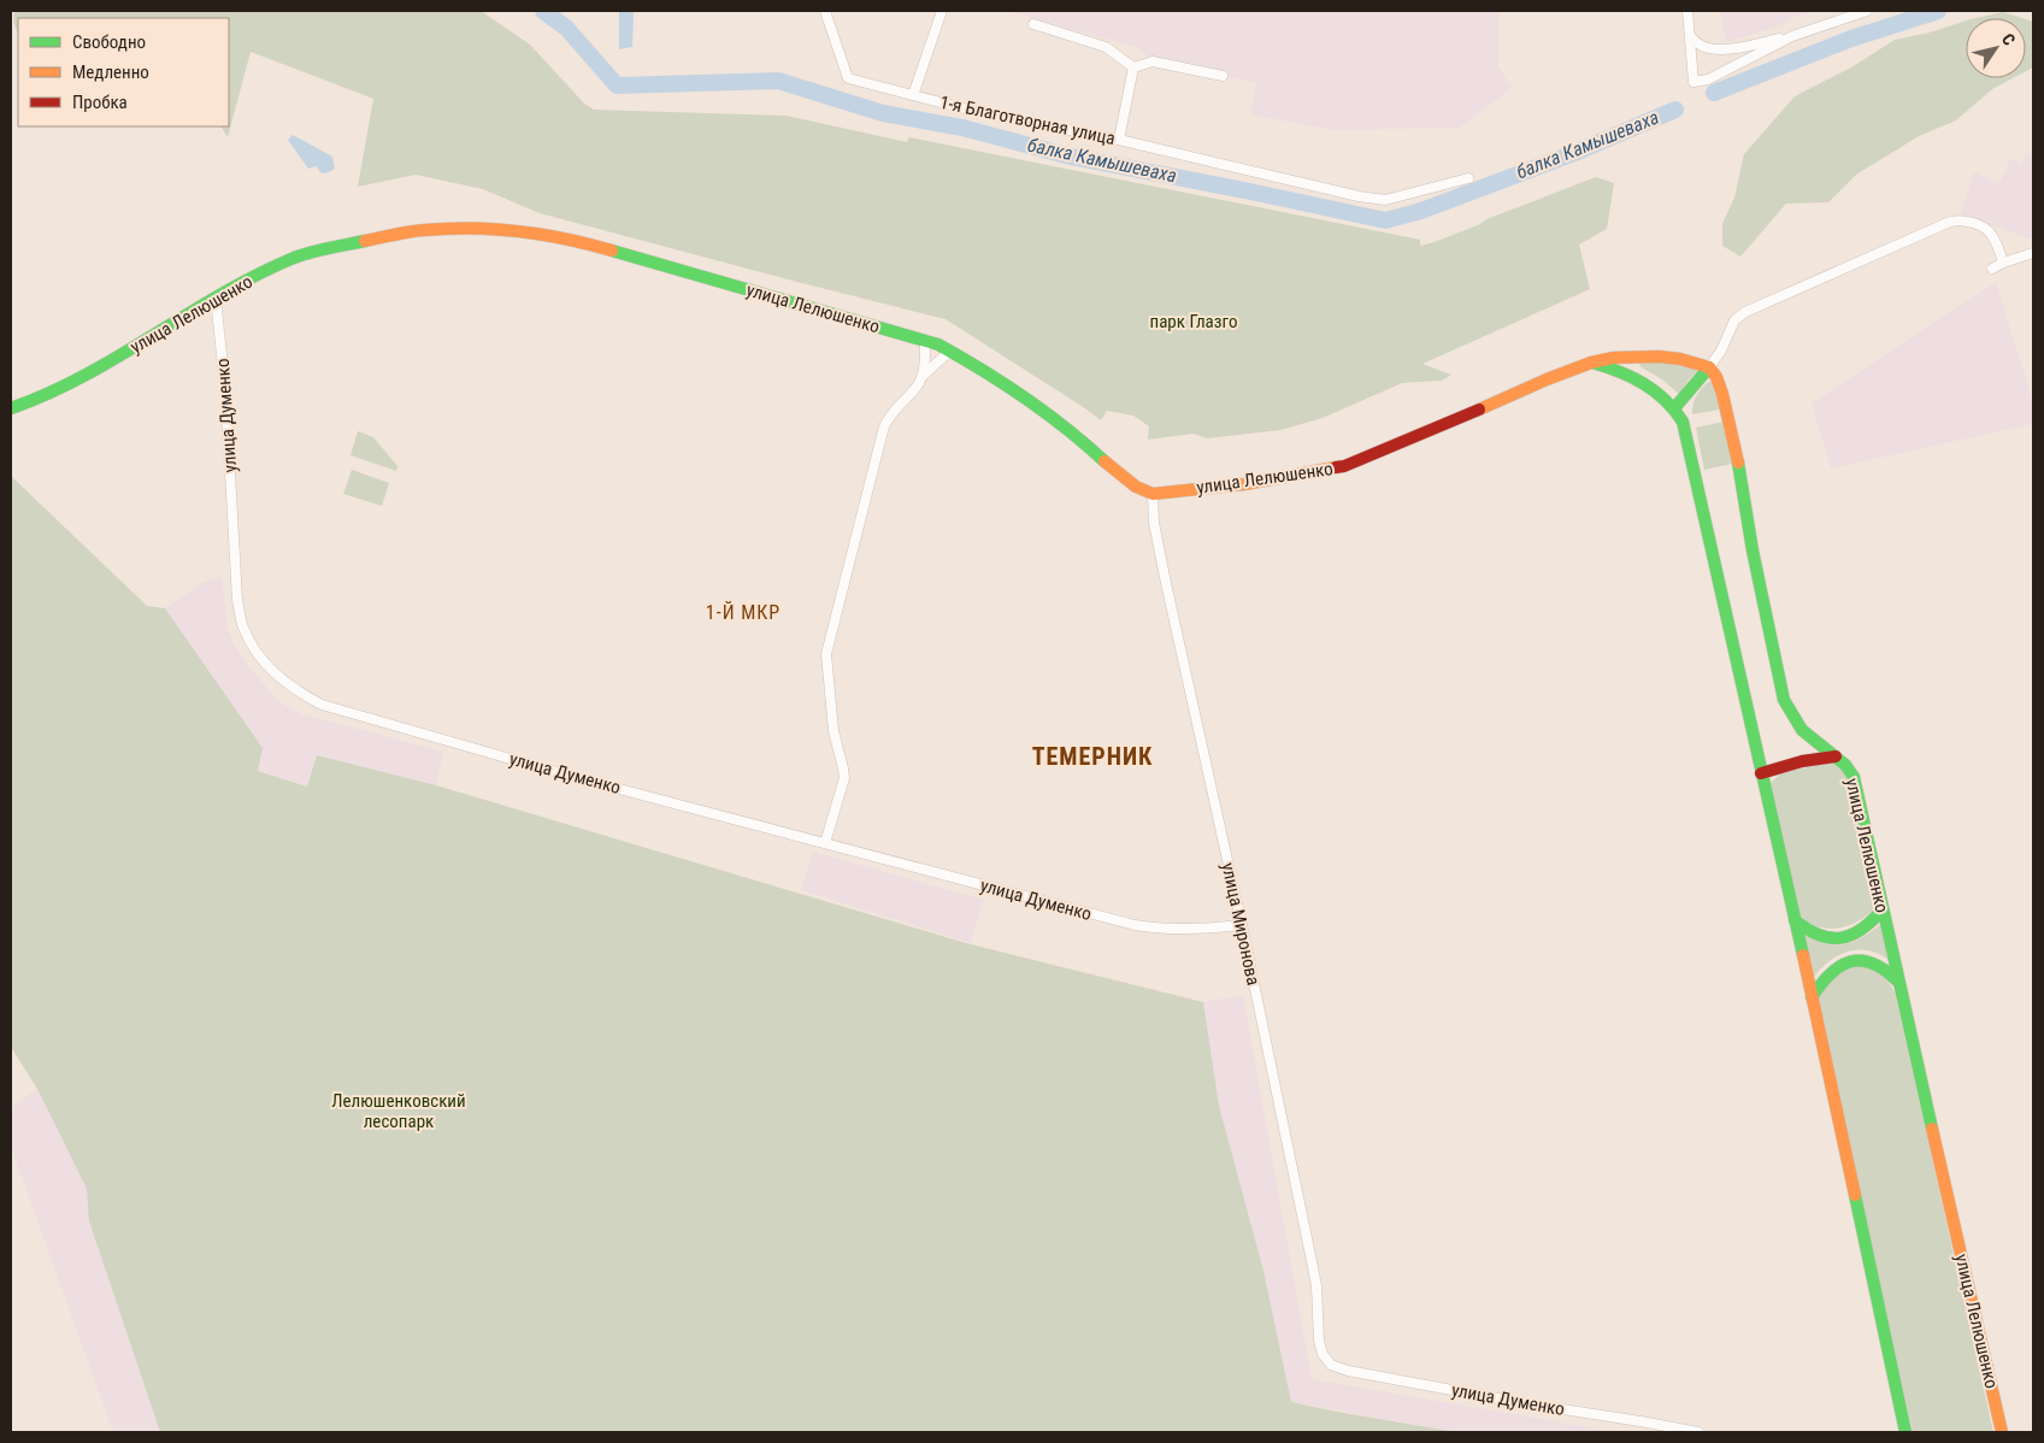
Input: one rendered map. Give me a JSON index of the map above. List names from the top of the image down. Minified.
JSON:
{"streets":{"street":["1-я Благотворная улица","улица Лелюшенко","улица Думенко","улица Миронова"]},"crossings":[["улица Лелюшенко","улица Думенко"],["улица Лелюшенко","улица Миронова"],["улица Думенко","улица Миронова"]],"districts":["1-Й МКР","ТЕМЕРНИК"],"water":["балка Камышеваха"],"parks":["парк Глазго","Лелюшенковский лесопарк"],"legend":["Свободно","Медленно","Пробка"],"north":"top right"}
